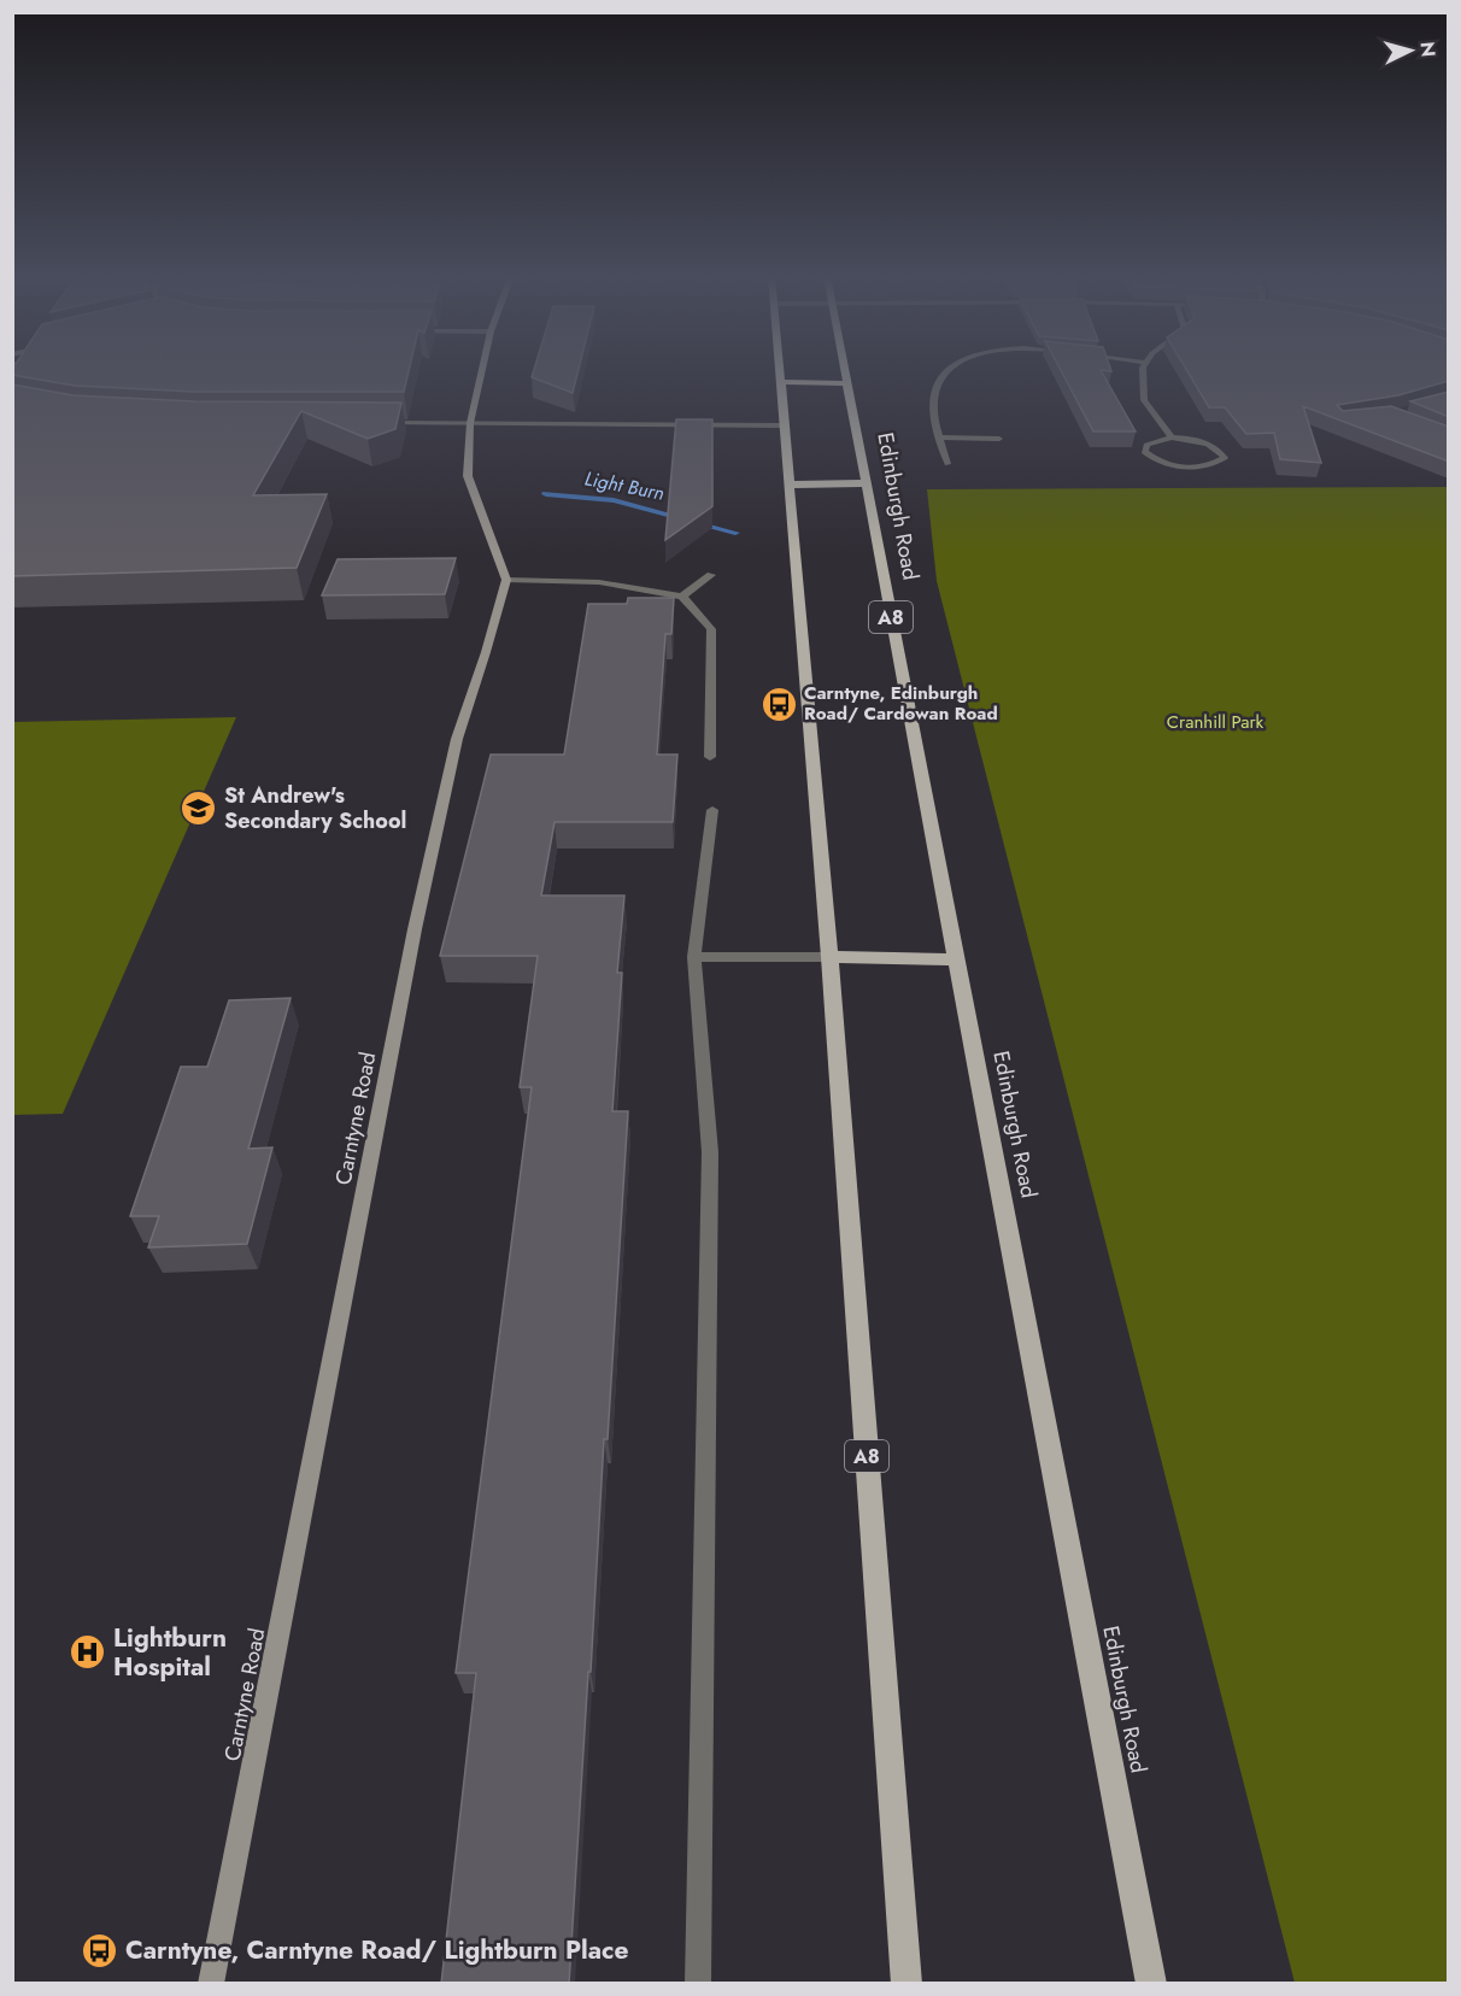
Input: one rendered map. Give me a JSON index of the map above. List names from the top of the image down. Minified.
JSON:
{"streets":{"main road":["Edinburgh Road","A8"],"street":["Carntyne Road"]},"water":["Light Burn"],"parks":["Cranhill Park"],"places":{"bus stop":["Carntyne, Edinburgh Road/ Cardowan Road","Carntyne, Carntyne Road/ Lightburn Place"],"school or university":["St Andrew's Secondary School"],"hospital":["Lightburn Hospital"]},"north":"right"}
